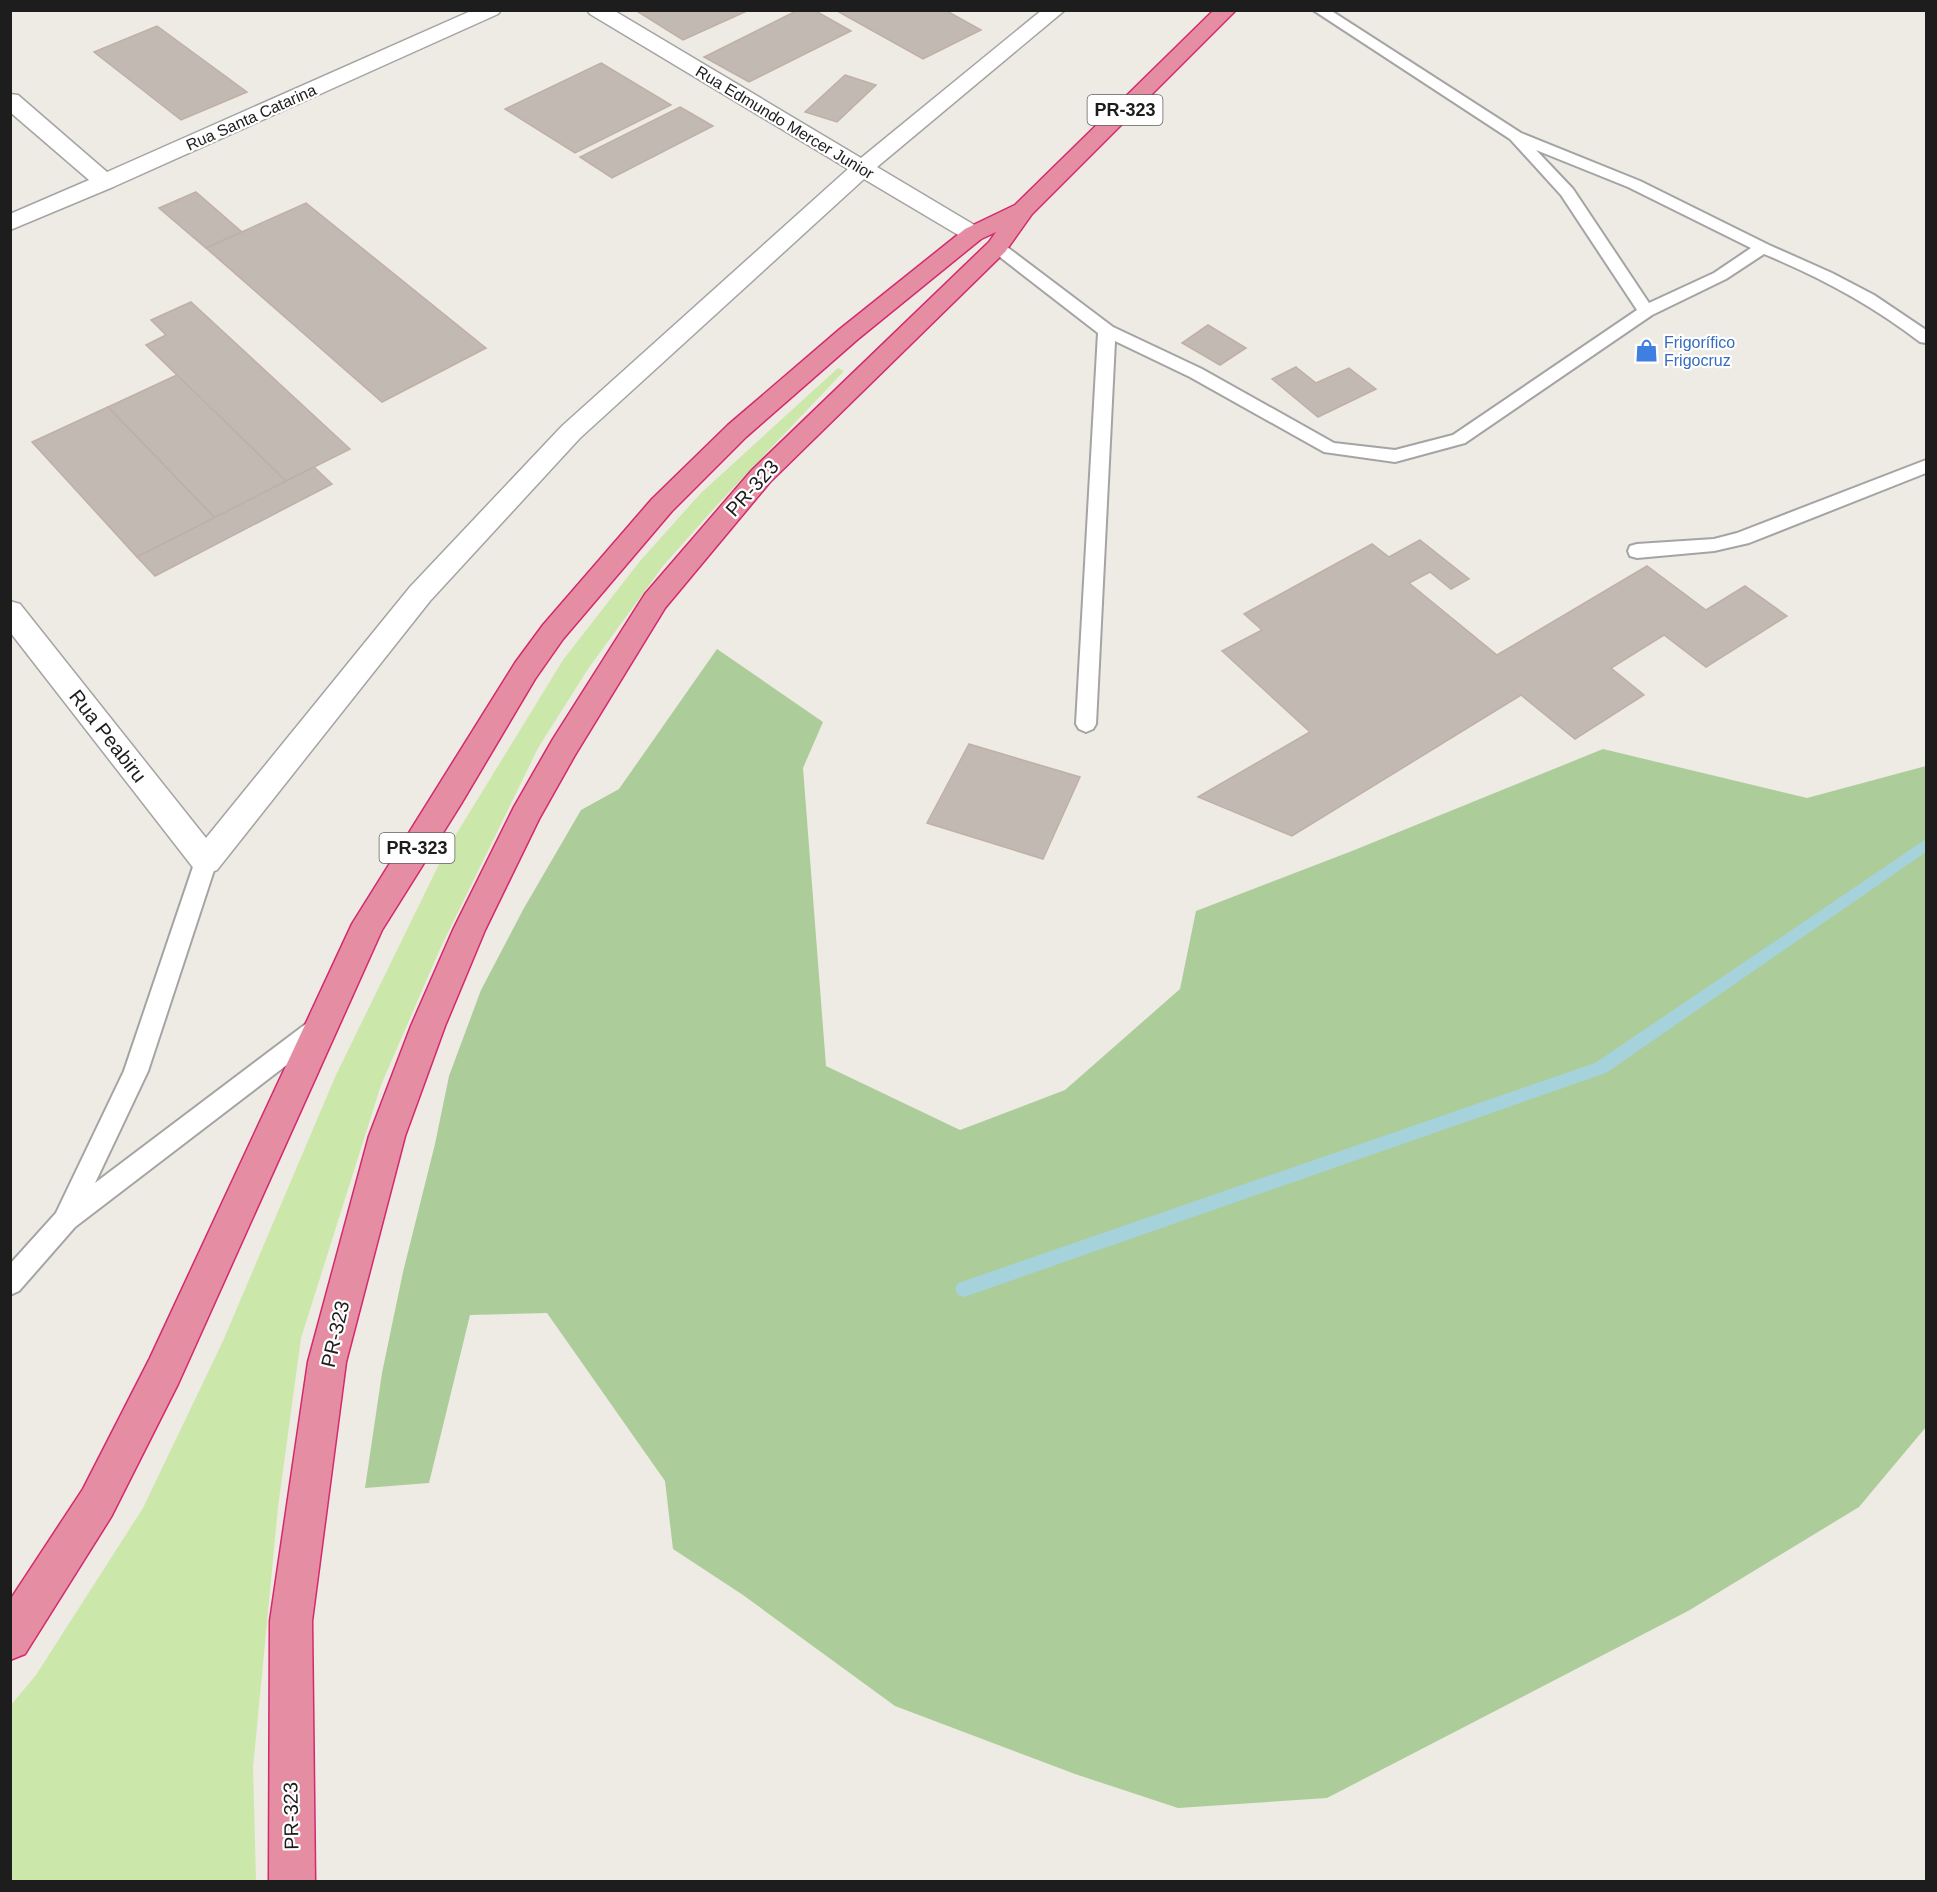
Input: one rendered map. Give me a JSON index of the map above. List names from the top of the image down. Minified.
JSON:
{"streets":{"highway":["PR-323"],"street":["Rua Santa Catarina","Rua Edmundo Mercer Junior","Rua Peabiru"]},"crossings":[["PR-323","Rua Edmundo Mercer Junior"]],"places":{"shop":["Frigorífico Frigocruz"]}}
